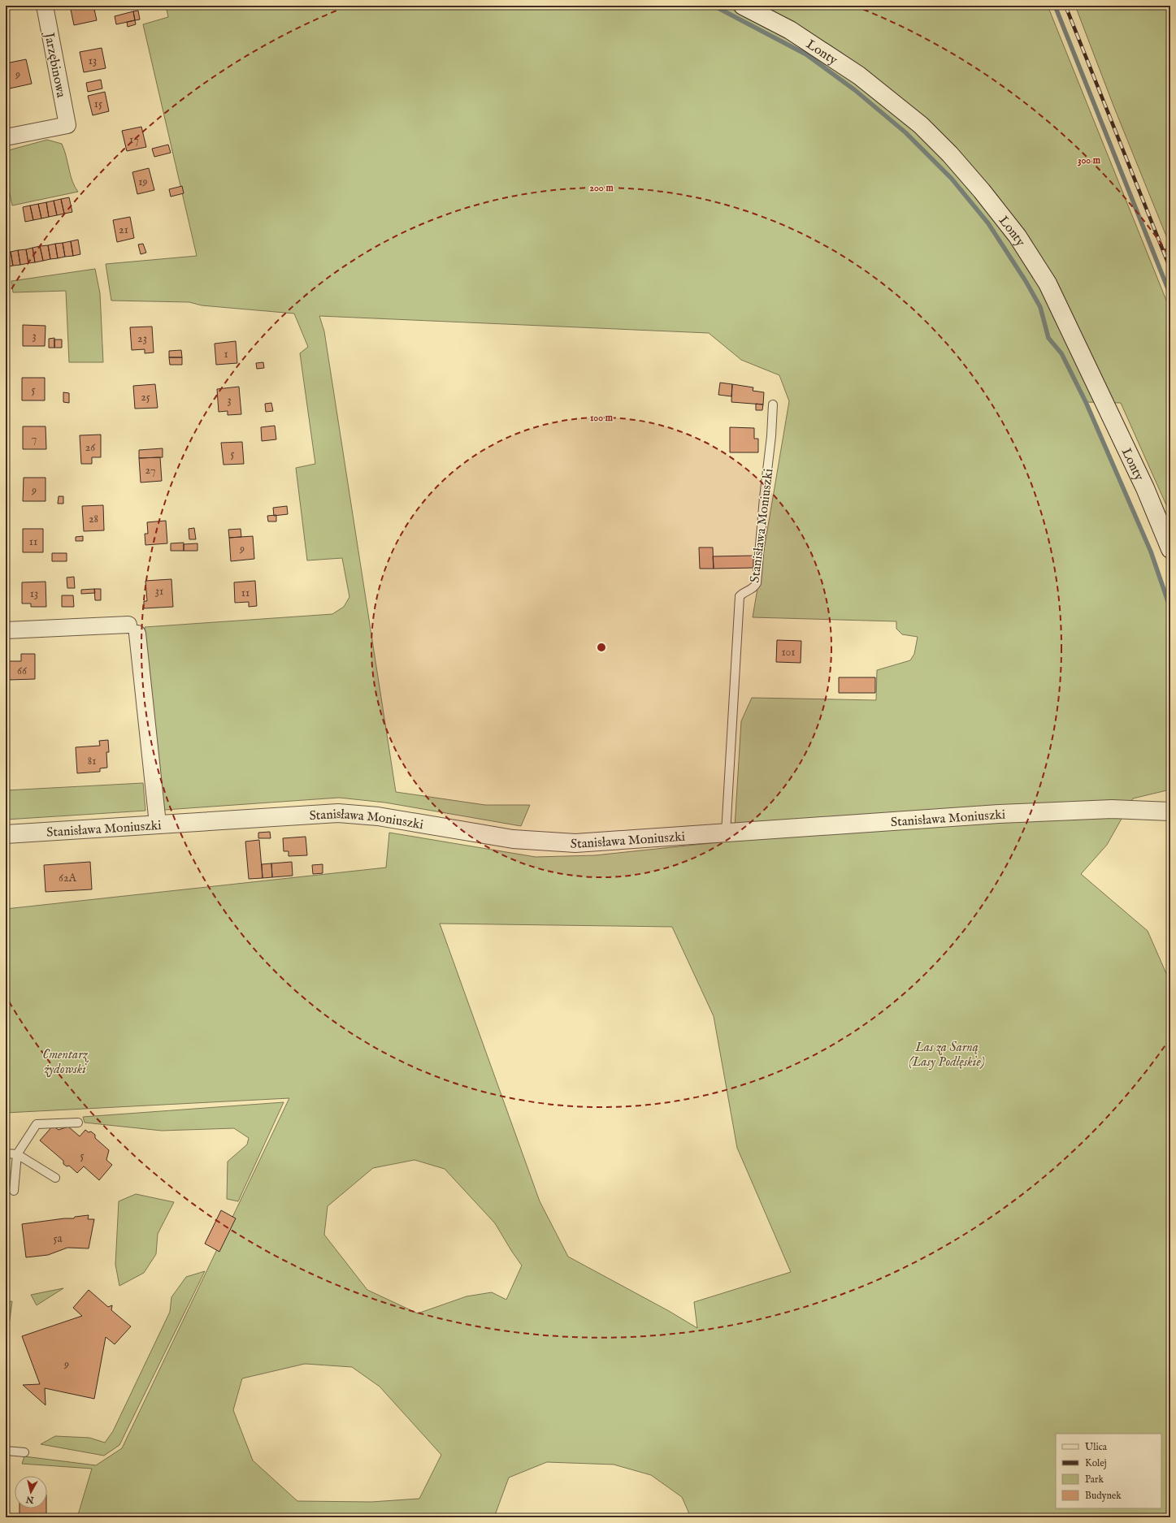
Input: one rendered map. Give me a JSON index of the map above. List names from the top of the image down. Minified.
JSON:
{"streets":{"street":["Lonty","Jarzębinowa","Stanisława Moniuszki"]},"parks":["Las za Sarną (Lasy Podłęskie)","Cmentarz żydowski"],"house_numbers":["13","9","15","17","19","21","3","23","1","5","25","3","7","26","5","27","9","28","11","9","31","11","13","101","66","81","62A","5","5a","9"],"legend":["Ulica","Kolej","Park","Budynek"],"north":"bottom","rings":["300 m","200 m","100 m"]}
